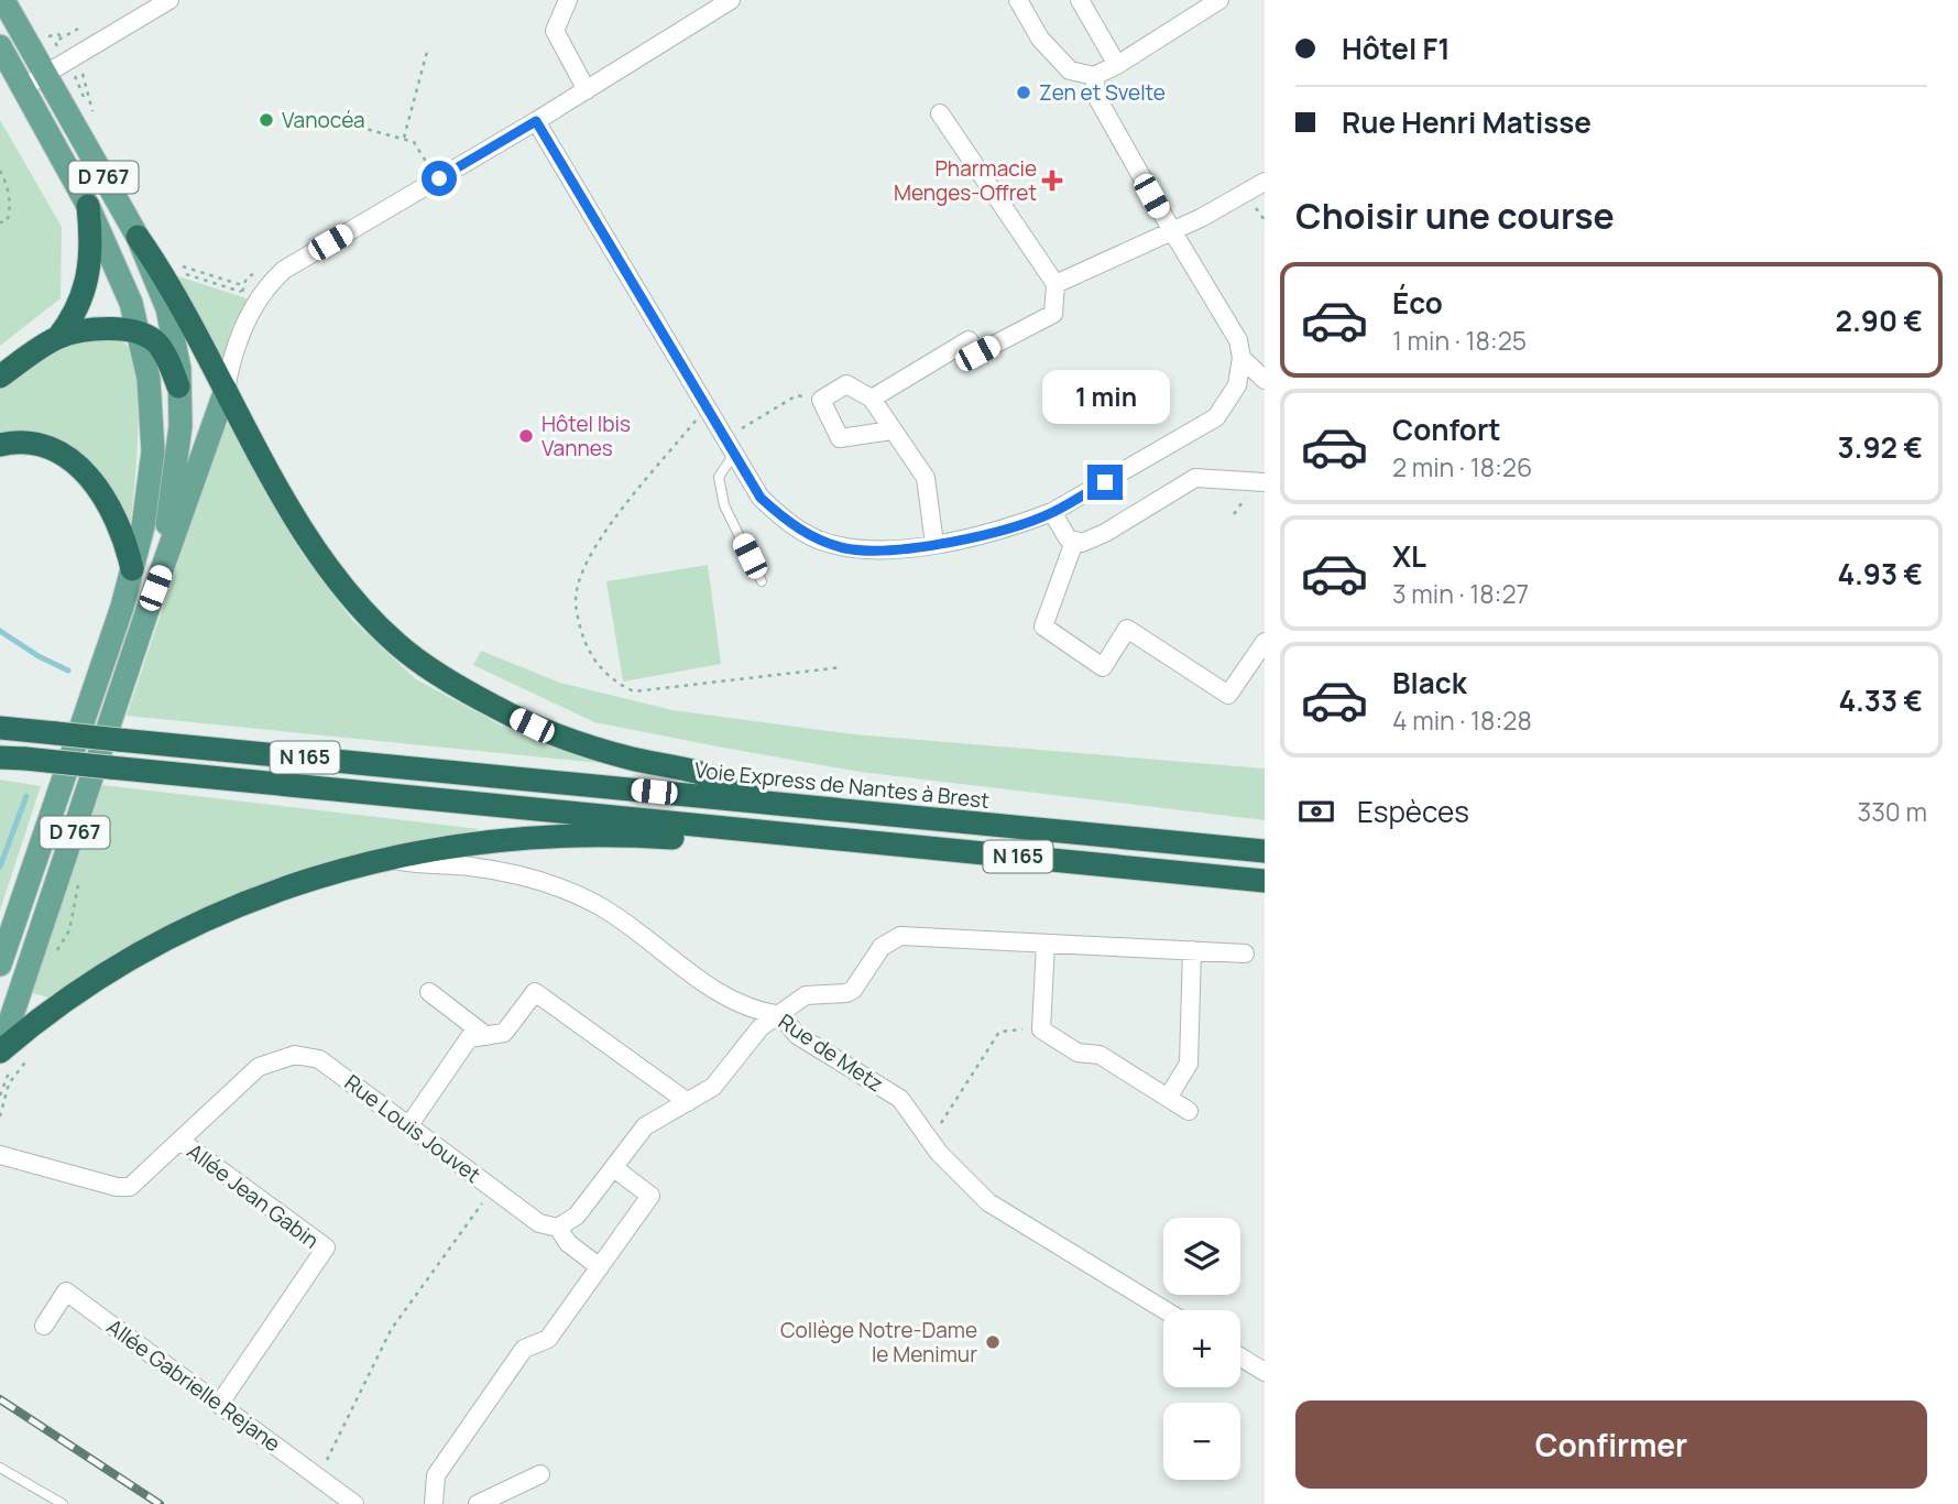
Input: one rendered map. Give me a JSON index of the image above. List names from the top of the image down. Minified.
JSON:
{"streets":{"highway":["N 165","Voie Express de Nantes à Brest"],"main road":["D 767"],"street":["Rue de Metz","Rue Louis Jouvet","Allée Jean Gabin","Allée Gabrielle Rejane"]},"crossings":[["Rue Louis Jouvet","Allée Jean Gabin"],["Allée Jean Gabin","Allée Gabrielle Rejane"]],"places":{"other":["Zen et Svelte","Vanocéa","Hôtel Ibis Vannes","Collège Notre-Dame le Menimur"],"health":["Pharmacie Menges-Offret"]},"page":{"banner":["Hôtel F1","Rue Henri Matisse"],"heading":"Choisir une course","list":[{"name":"Éco","note":"1 min · 18:25","value":"2.90 €"},{"name":"Confort","note":"2 min · 18:26","value":"3.92 €"},{"name":"XL","note":"3 min · 18:27","value":"4.93 €"},{"name":"Black","note":"4 min · 18:28","value":"4.33 €"}],"bubble":"1 min","pay":["Espèces","330 m"],"map_buttons":["+","−"],"buttons":"Confirmer"}}
